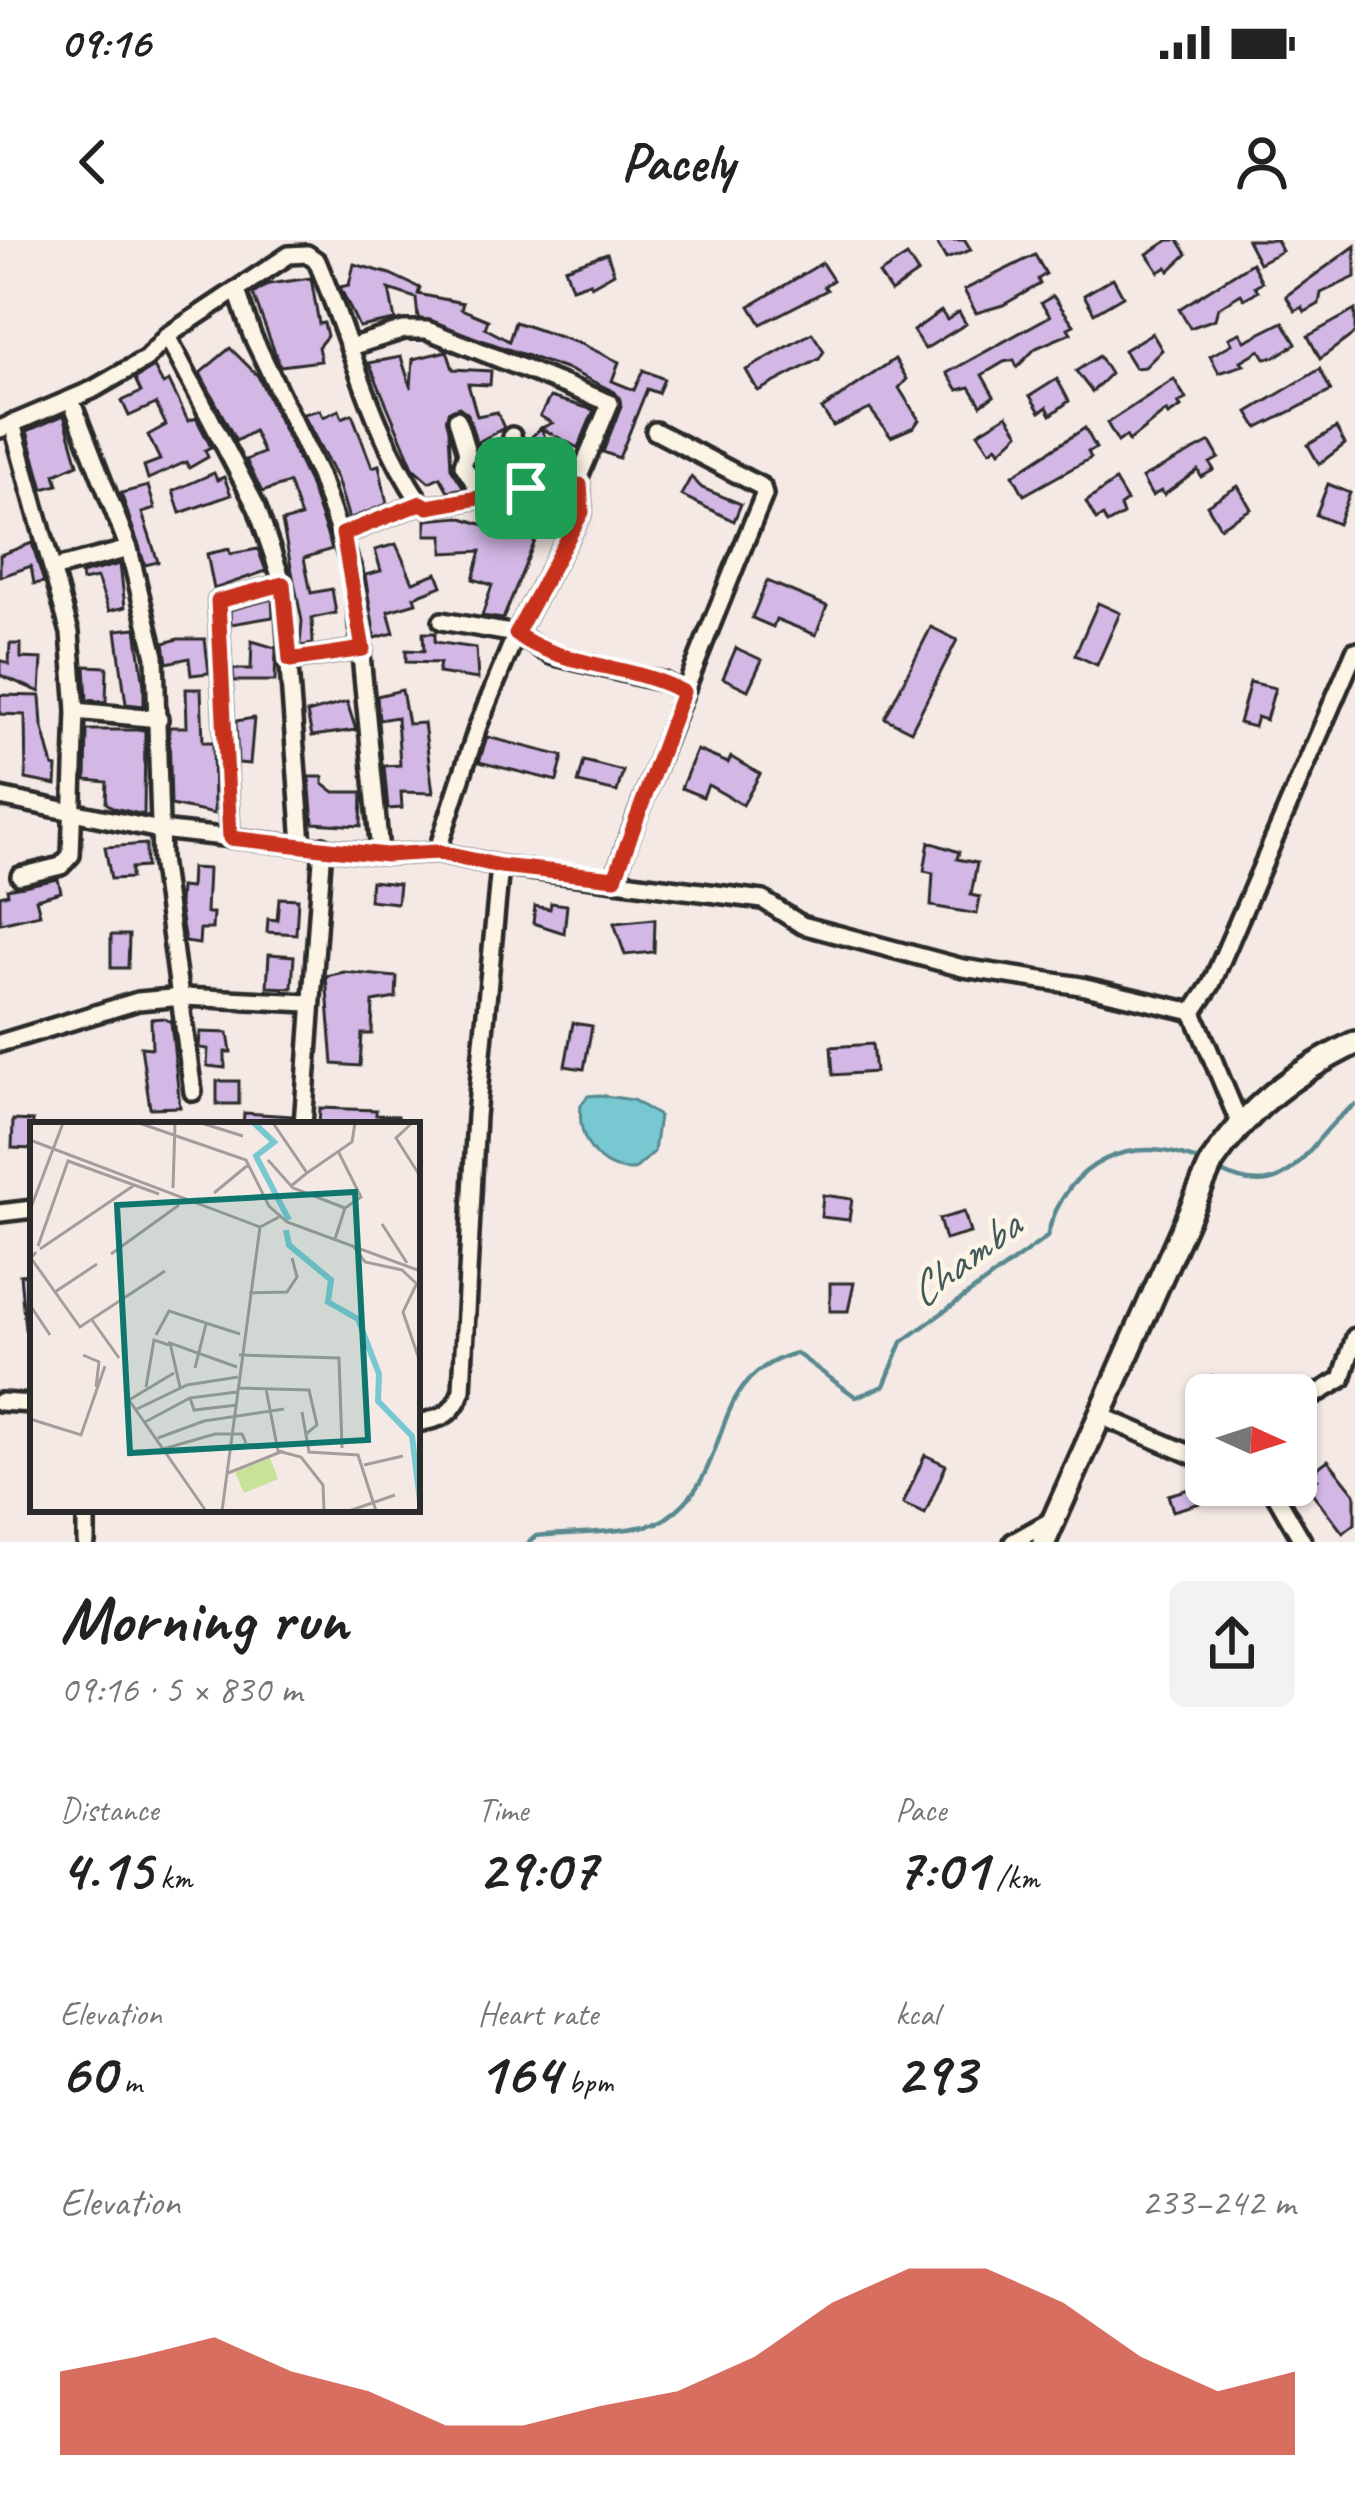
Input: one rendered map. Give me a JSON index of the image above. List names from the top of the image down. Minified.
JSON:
{"water":["Chamba"],"north":"right","page":{"status":"09:16","header":"Pacely","heading":["Morning run","09:16 · 5 × 830 m"],"stats":[["Distance","4.15 km"],["Time","29:07"],["Pace","7:01 /km"],["Elevation","60 m"],["Heart rate","164 bpm"],["kcal","293"]],"chart":["Elevation","233–242 m"]}}
